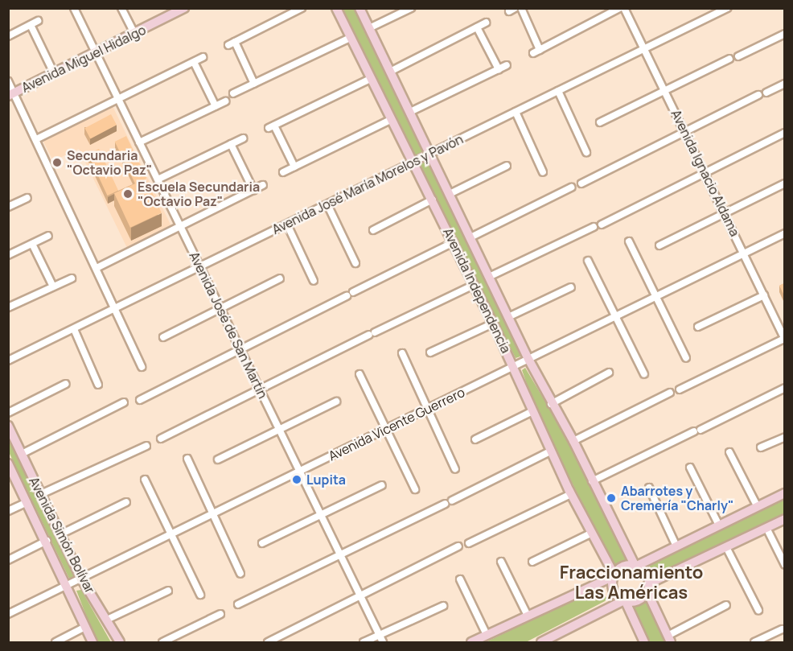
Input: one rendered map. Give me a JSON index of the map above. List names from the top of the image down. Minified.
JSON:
{"streets":{"main road":["Avenida Miguel Hidalgo","Avenida Independencia","Avenida Simón Bolívar"],"street":["Avenida Ignacio Aldama","Avenida José María Morelos y Pavón","Avenida José de San Martín","Avenida Vicente Guerrero"]},"crossings":[["Avenida Miguel Hidalgo","Avenida José de San Martín"],["Avenida Ignacio Aldama","Avenida José María Morelos y Pavón"],["Avenida Ignacio Aldama","Avenida Vicente Guerrero"],["Avenida José María Morelos y Pavón","Avenida Independencia"],["Avenida José María Morelos y Pavón","Avenida José de San Martín"],["Avenida Independencia","Avenida Vicente Guerrero"],["Avenida José de San Martín","Avenida Vicente Guerrero"],["Avenida Vicente Guerrero","Avenida Simón Bolívar"]],"districts":["Fraccionamiento Las Américas"],"places":["Secundaria \"Octavio Paz\"","Escuela Secundaria \"Octavio Paz\"","Lupita","Abarrotes y Cremería \"Charly\""]}
